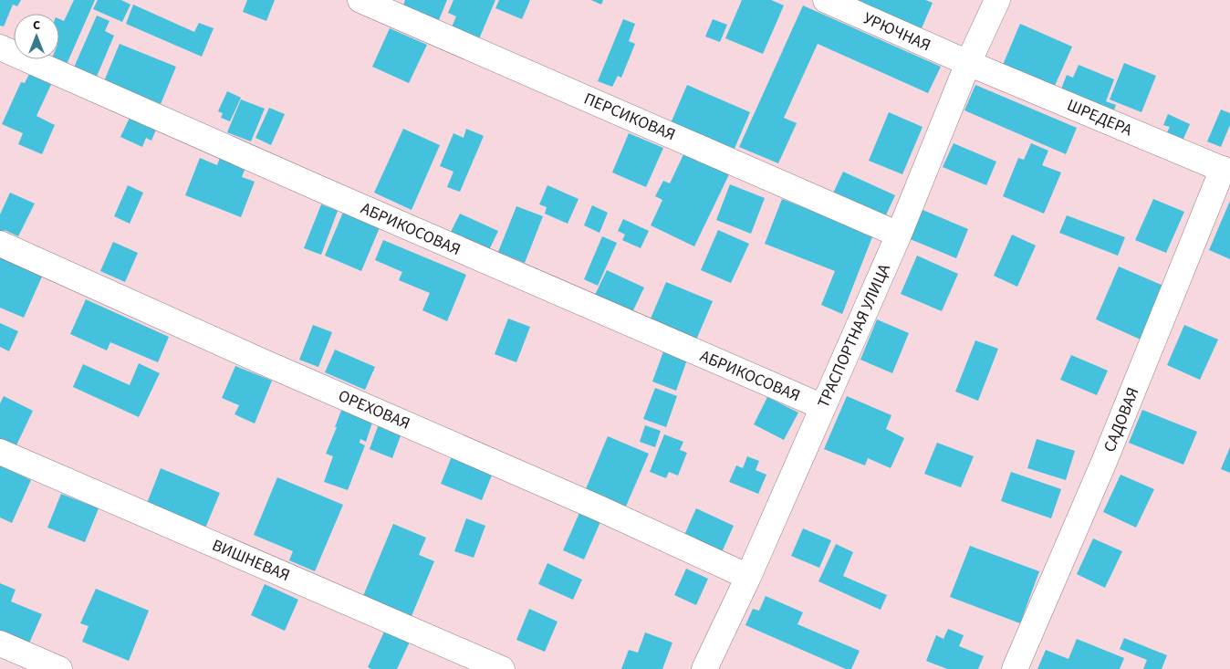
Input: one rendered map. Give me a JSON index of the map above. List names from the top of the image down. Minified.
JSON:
{"streets":{"street":["УРЮЧНАЯ","ПЕРСИКОВАЯ","ШРЕДЕРА","АБРИКОСОВАЯ","ТРАСПОРТНАЯ УЛИЦА","ОРЕХОВАЯ","САДОВАЯ","ВИШНЕВАЯ"]},"crossings":[["УРЮЧНАЯ","ШРЕДЕРА"],["УРЮЧНАЯ","ТРАСПОРТНАЯ УЛИЦА"],["ПЕРСИКОВАЯ","ТРАСПОРТНАЯ УЛИЦА"],["ШРЕДЕРА","ТРАСПОРТНАЯ УЛИЦА"],["ШРЕДЕРА","САДОВАЯ"],["АБРИКОСОВАЯ","ТРАСПОРТНАЯ УЛИЦА"],["ТРАСПОРТНАЯ УЛИЦА","ОРЕХОВАЯ"]],"north":"top"}
